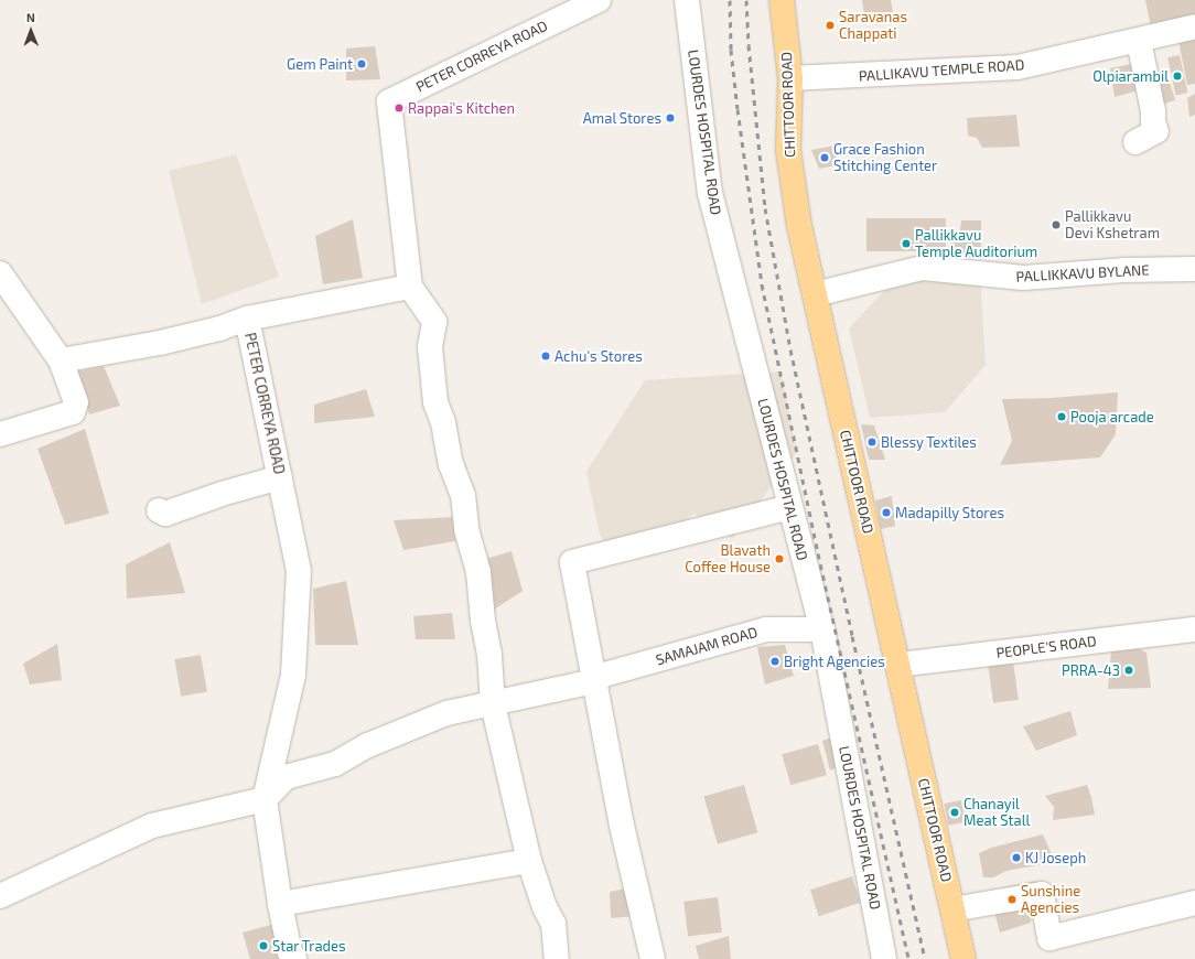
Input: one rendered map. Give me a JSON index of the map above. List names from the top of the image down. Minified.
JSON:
{"streets":{"main road":["CHITTOOR ROAD"],"street":["PETER CORREYA ROAD","PALLIKAVU TEMPLE ROAD","LOURDES HOSPITAL ROAD","PALLIKKAVU BYLANE","SAMAJAM ROAD","PEOPLE'S ROAD"]},"crossings":[["PETER CORREYA ROAD","SAMAJAM ROAD"],["PALLIKAVU TEMPLE ROAD","CHITTOOR ROAD"],["CHITTOOR ROAD","PALLIKKAVU BYLANE"],["CHITTOOR ROAD","PEOPLE'S ROAD"],["LOURDES HOSPITAL ROAD","SAMAJAM ROAD"]],"places":["Saravanas Chappati","Gem Paint","Olpiarambil","Rappai's Kitchen","Amal Stores","Grace Fashion Stitching Center","Pallikkavu Devi Kshetram","Pallikkavu Temple Auditorium","Achu's Stores","Pooja arcade","Blessy Textiles","Madapilly Stores","Blavath Coffee House","Bright Agencies","PRRA-43","Chanayil Meat Stall","KJ Joseph","Sunshine Agencies","Star Trades"],"north":"top"}
